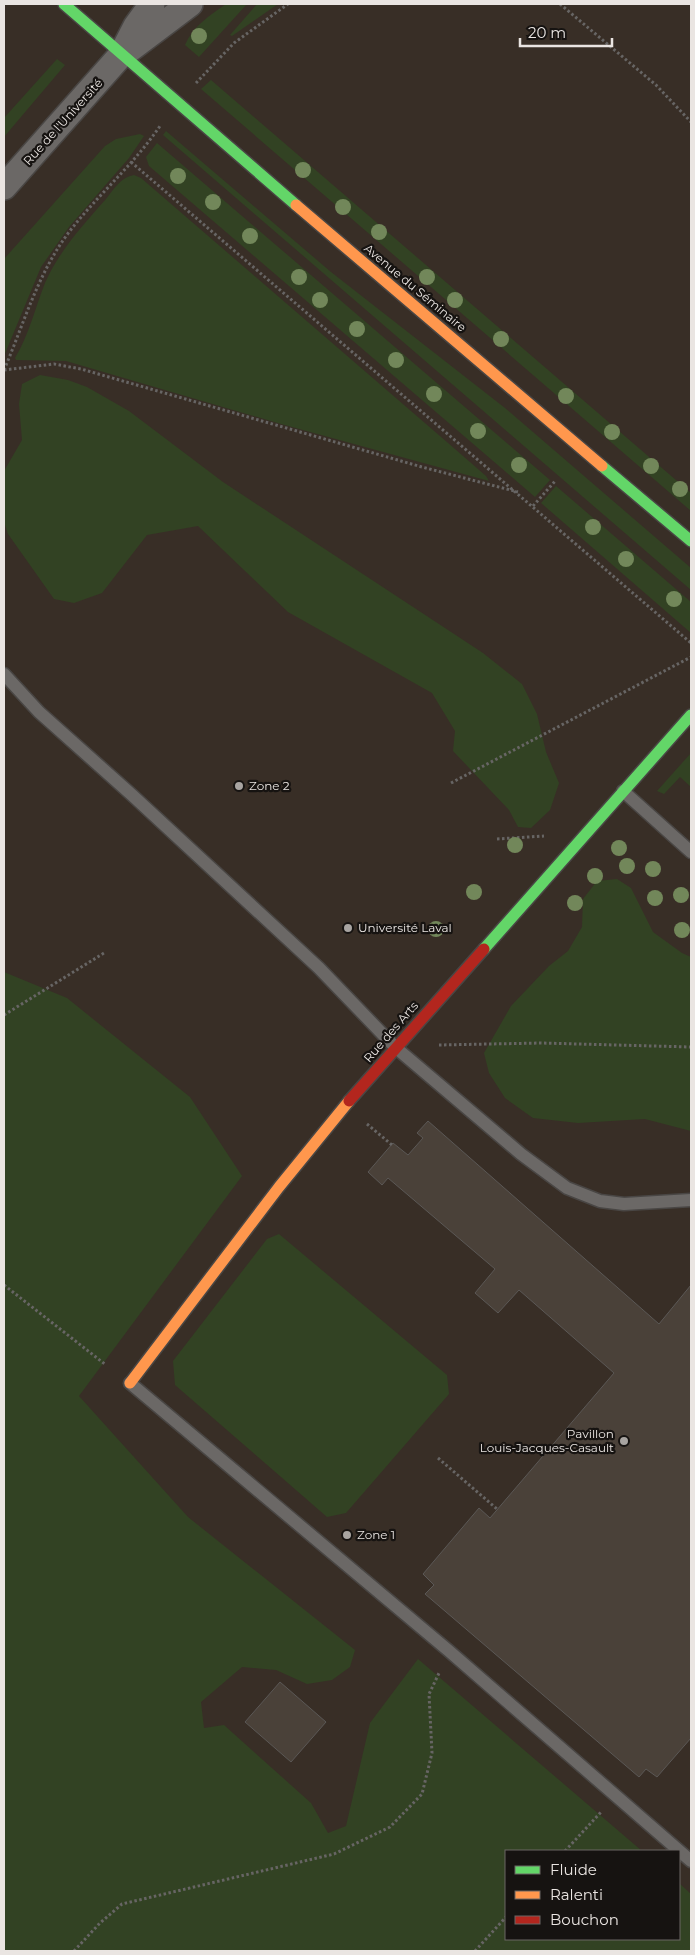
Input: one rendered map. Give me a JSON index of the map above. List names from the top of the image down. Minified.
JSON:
{"streets":{"street":["Rue de l'Université","Avenue du Séminaire","Rue des Arts"]},"crossings":[["Rue de l'Université","Avenue du Séminaire"]],"places":["Zone 2","Université Laval","Pavillon Louis-Jacques-Casault","Zone 1"],"legend":["Fluide","Ralenti","Bouchon"],"scale_bar":"20 m"}
